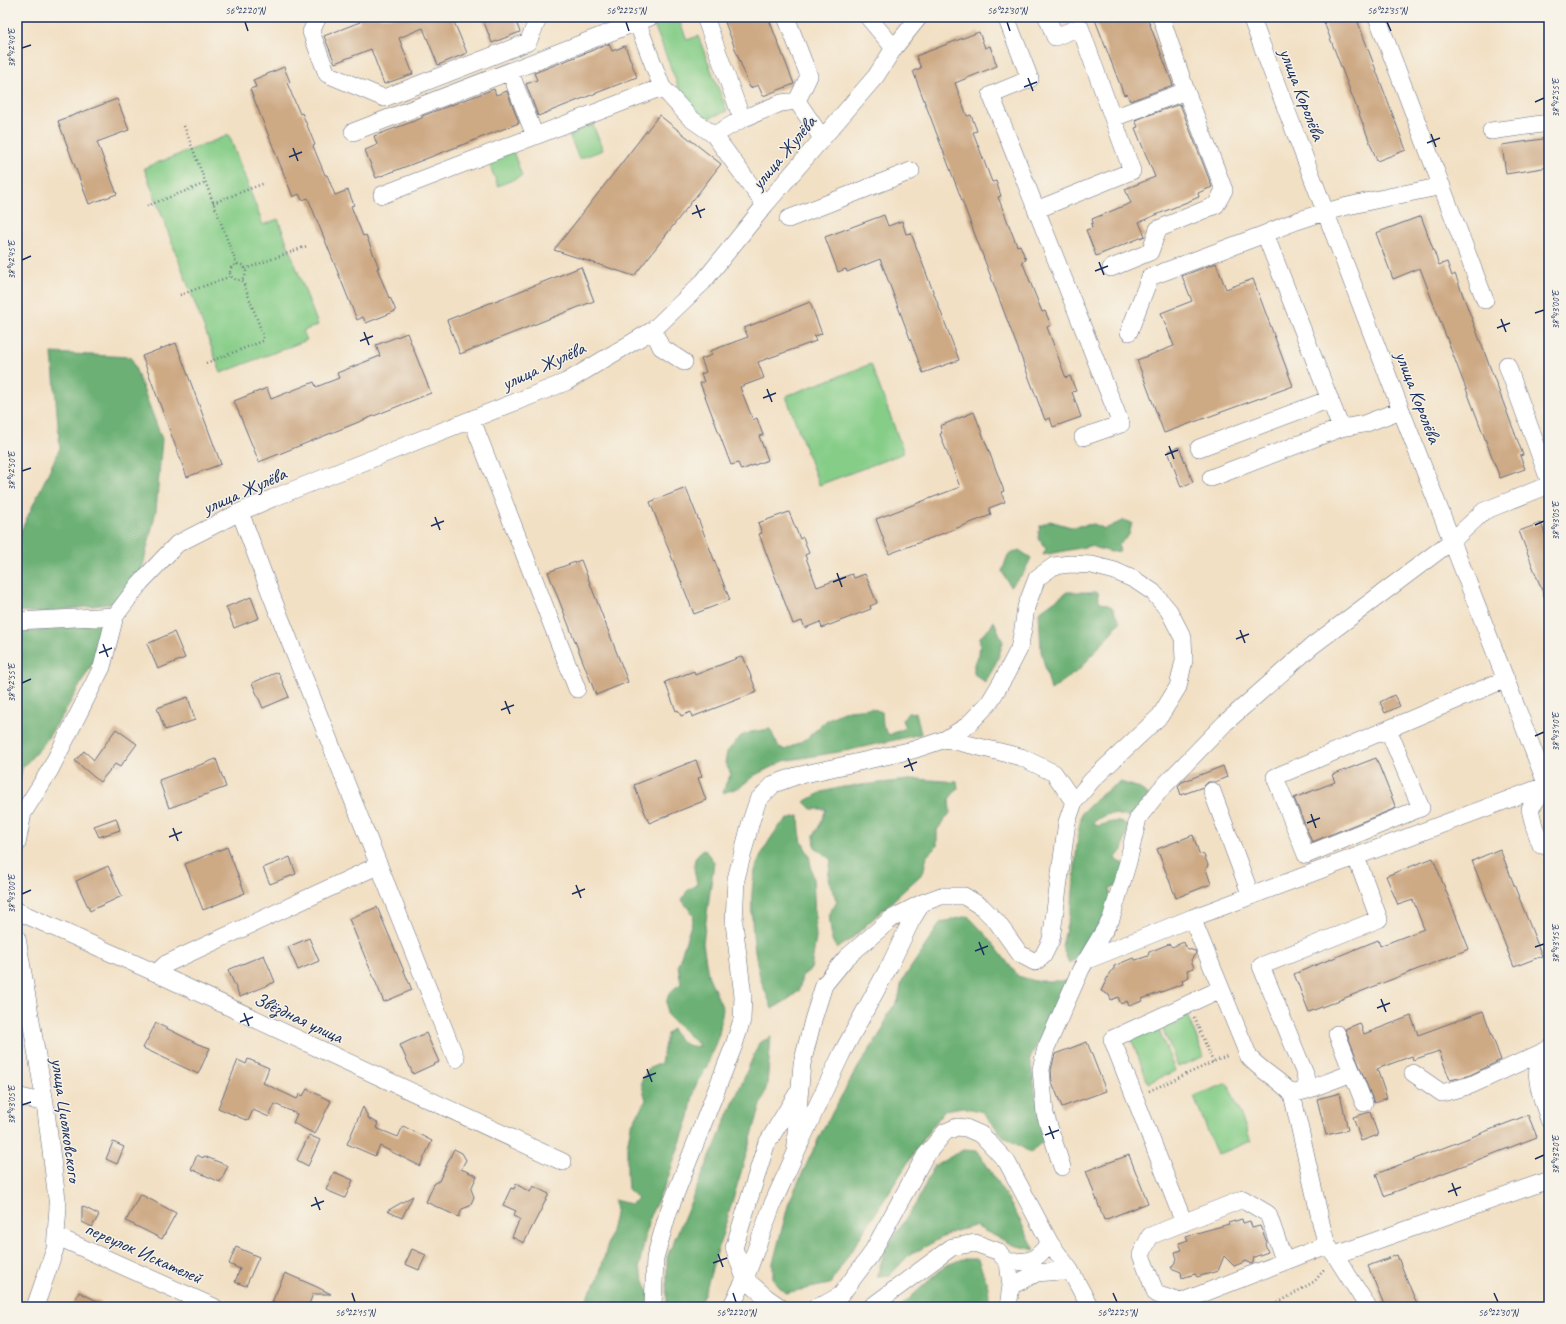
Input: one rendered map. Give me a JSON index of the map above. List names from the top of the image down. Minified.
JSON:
{"streets":{"street":["улица Королёва","улица Жулёва","Звёздная улица","улица Циолковского","переулок Искателей"]},"crossings":[["улица Циолковского","переулок Искателей"]],"coordinates":["56°22'20\"N","56°22'25\"N","56°22'30\"N","56°22'35\"N","38°42'40\"E","38°42'55\"E","38°42'45\"E","38°43'00\"E","38°42'50\"E","38°43'05\"E","38°43'10\"E","38°43'15\"E","38°43'20\"E","56°22'15\"N"]}
